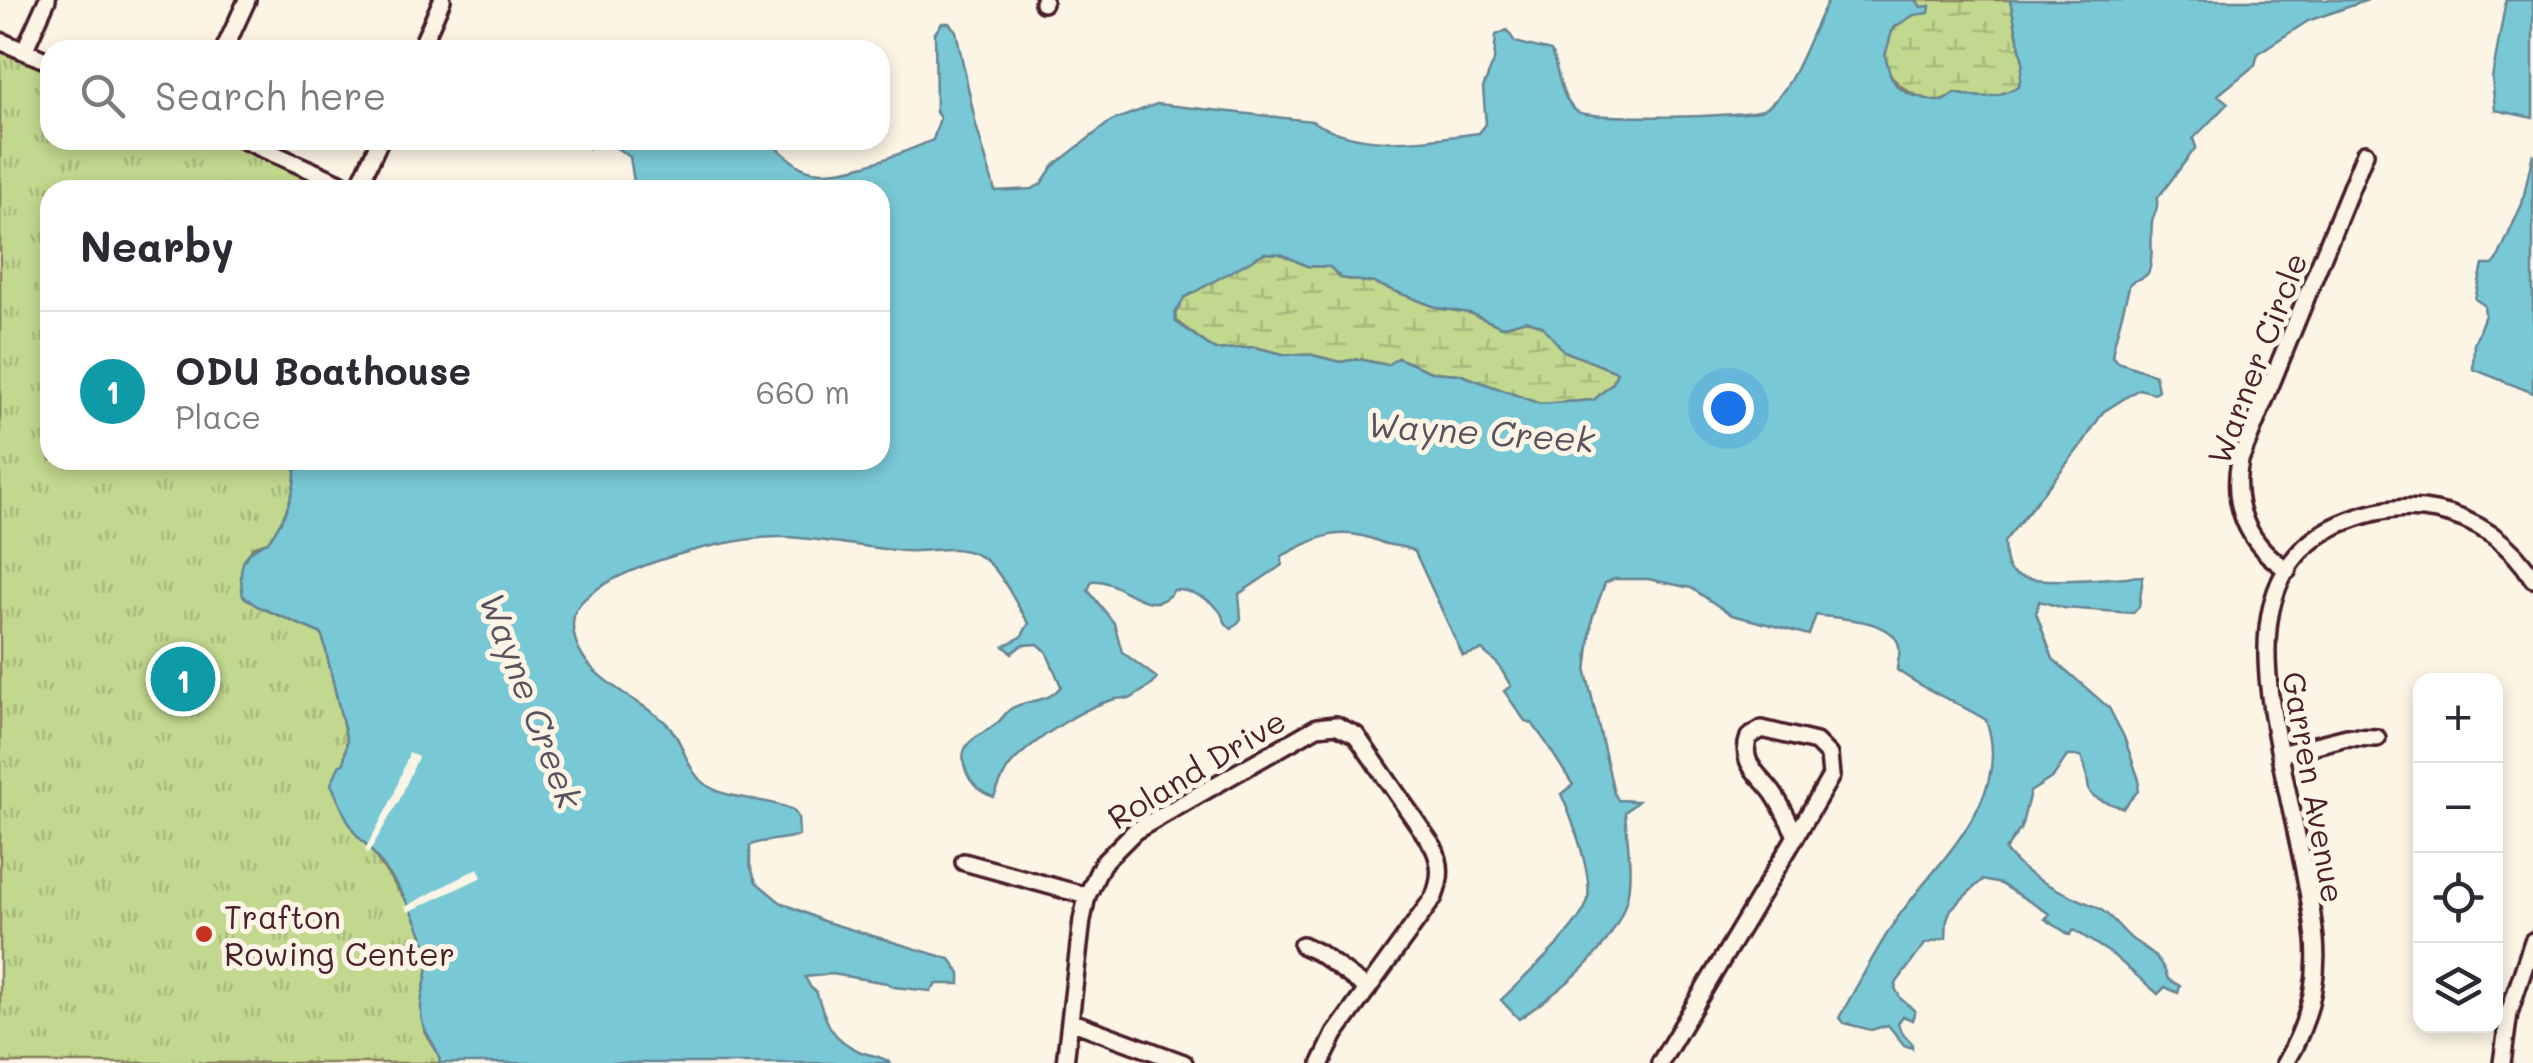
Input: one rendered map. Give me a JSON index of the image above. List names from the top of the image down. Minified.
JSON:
{"streets":{"street":["Warner Circle","Roland Drive","Garren Avenue"]},"crossings":[["Warner Circle","Garren Avenue"]],"water":["Wayne Creek"],"places":["Trafton Rowing Center"],"page":{"search":"Search here","heading":"Nearby","list":[{"mark":"1","name":"ODU Boathouse","note":"Place","value":"660 m"}],"pins":"1","map_buttons":["+","−"]}}
